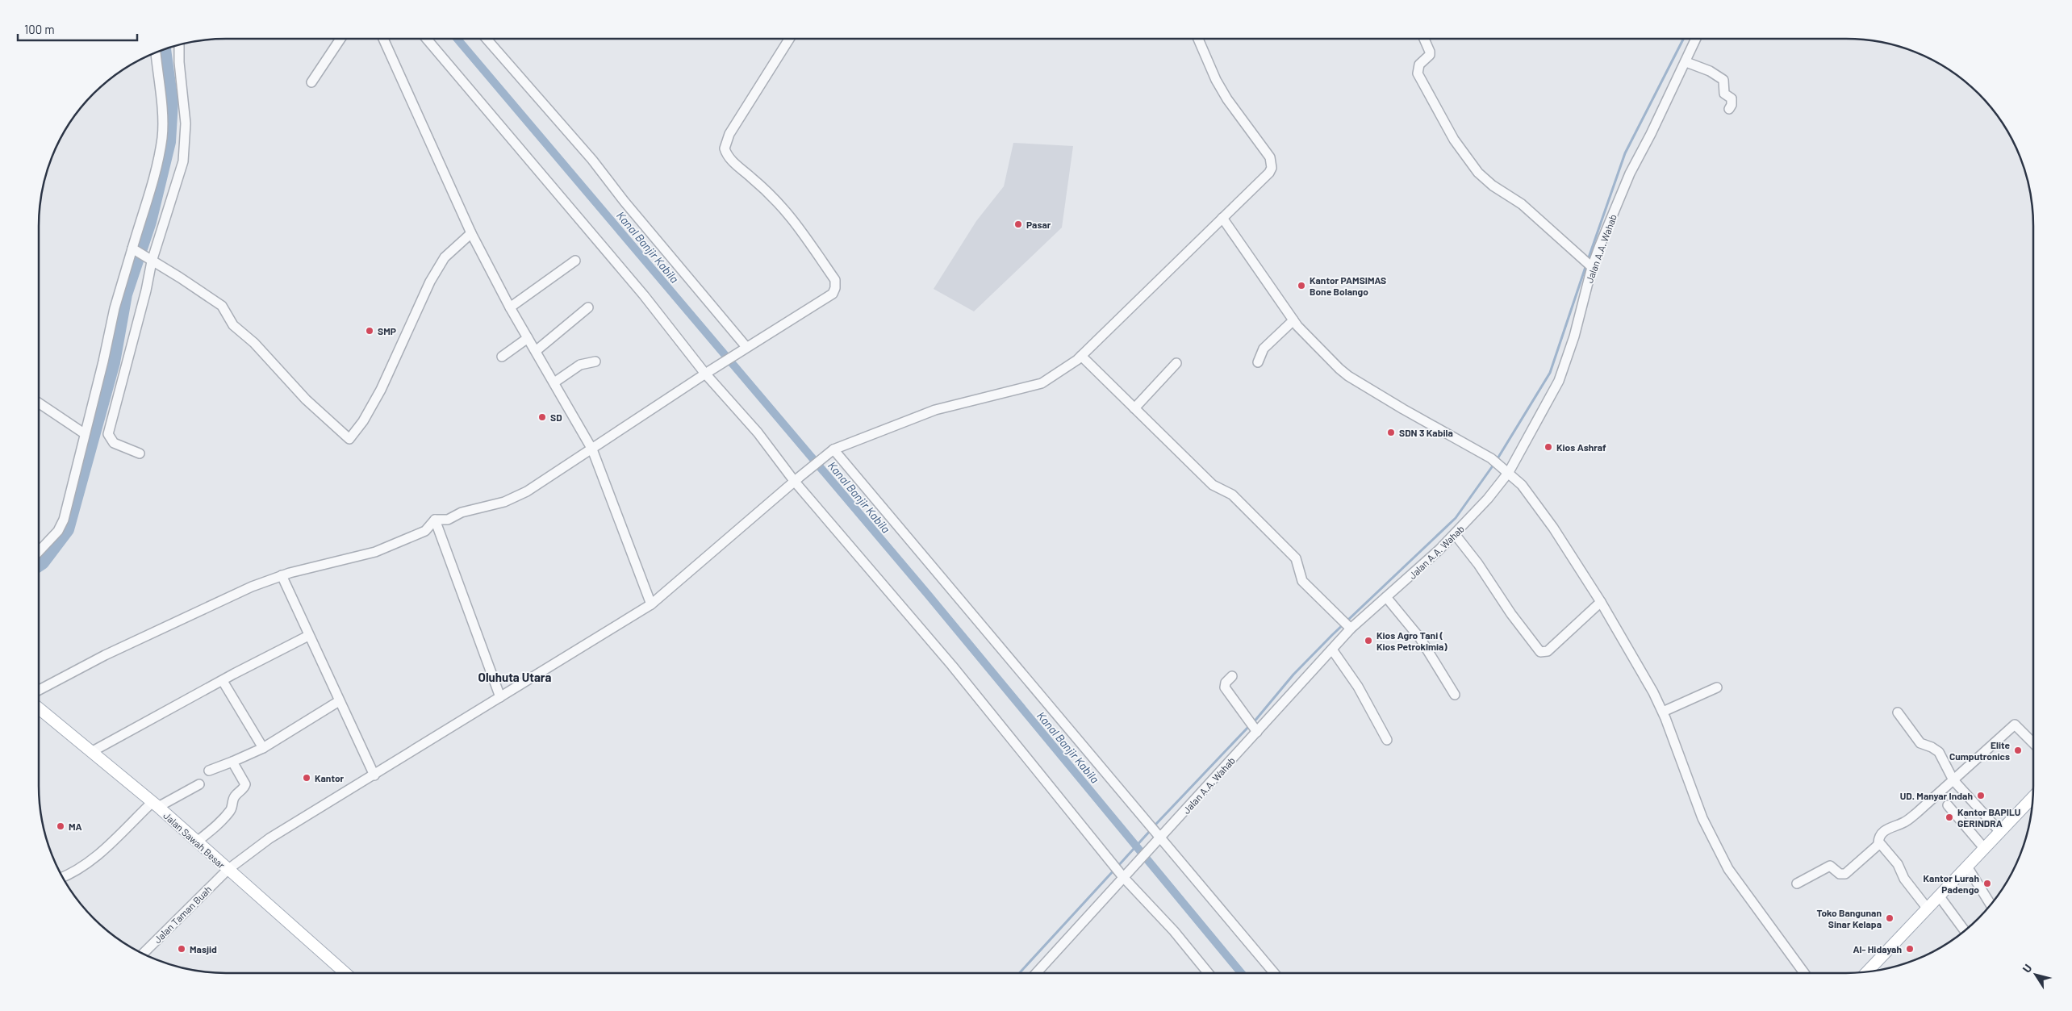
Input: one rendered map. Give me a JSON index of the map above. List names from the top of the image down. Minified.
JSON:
{"streets":{"main road":["Jalan Sawah Besar"],"street":["Jalan A.A. Wahab","Jalan Taman Buah"]},"crossings":[["Jalan Sawah Besar","Jalan Taman Buah"]],"districts":["Oluhuta Utara"],"water":["Kanal Banjir Kabila"],"places":["Pasar","Kantor PAMSIMAS Bone Bolango","SMP","SD","SDN 3 Kabila","Kios Ashraf","Kios Agro Tani ( Kios Petrokimia)","Elite Cumputronics","Kantor","UD. Manyar Indah","Kantor BAPILU GERINDRA","MA","Kantor Lurah Padengo","Toko Bangunan Sinar Kelapa","Masjid","Al- Hidayah"],"scale_bar":"100 m","north":"top left"}
